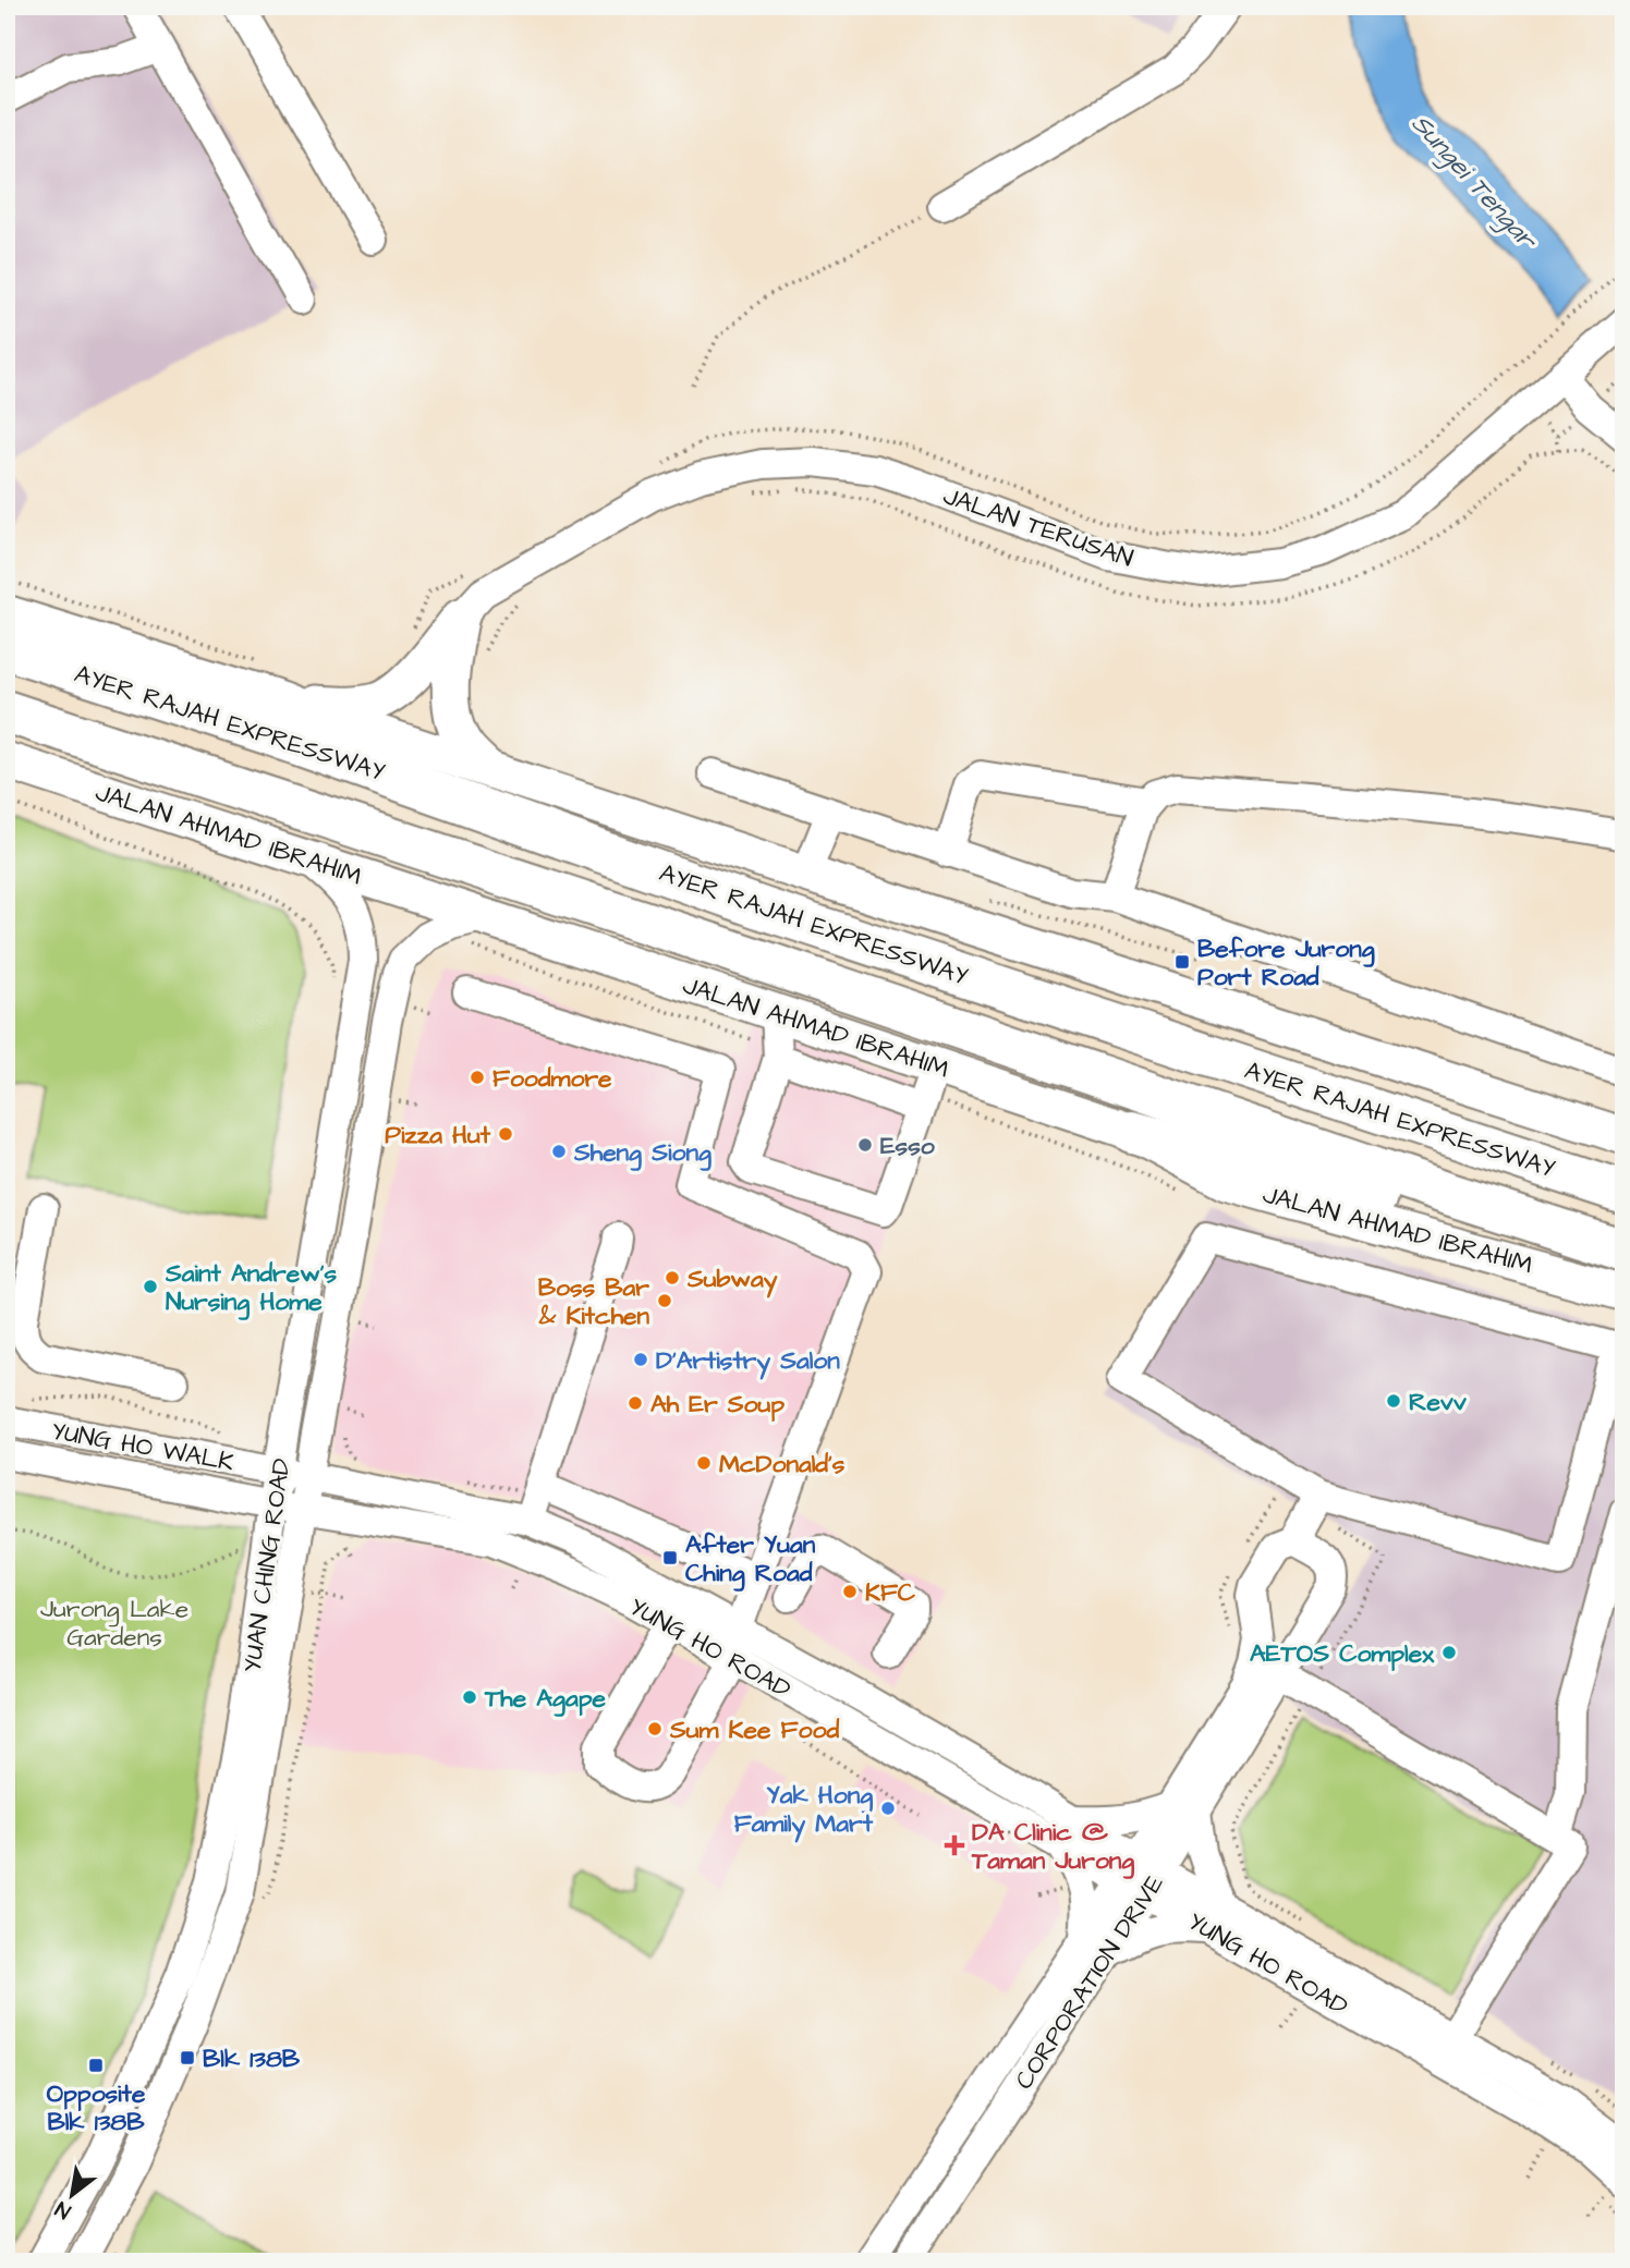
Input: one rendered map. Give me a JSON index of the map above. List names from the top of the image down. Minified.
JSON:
{"streets":{"highway":["AYER RAJAH EXPRESSWAY"],"main road":["JALAN AHMAD IBRAHIM"],"street":["JALAN TERUSAN","YUNG HO WALK","YUAN CHING ROAD","YUNG HO ROAD","CORPORATION DRIVE"]},"crossings":[["JALAN AHMAD IBRAHIM","YUAN CHING ROAD"],["YUNG HO WALK","YUAN CHING ROAD"],["YUNG HO WALK","YUNG HO ROAD"],["YUAN CHING ROAD","YUNG HO ROAD"],["YUNG HO ROAD","CORPORATION DRIVE"]],"water":["Sungei Tengar"],"parks":["Jurong Lake Gardens"],"places":{"transit":["Before Jurong Port Road","After Yuan Ching Road","Blk 138B","Opposite Blk 138B"],"other":["Foodmore","Pizza Hut","Esso","Sheng Siong","Subway","Saint Andrew's Nursing Home","Boss Bar & Kitchen","D'Artistry Salon","Revv","Ah Er Soup","McDonald's","KFC","AETOS Complex","The Agape","Sum Kee Food","Yak Hong Family Mart"],"health":["DA Clinic @ Taman Jurong"]},"north":"bottom left"}
